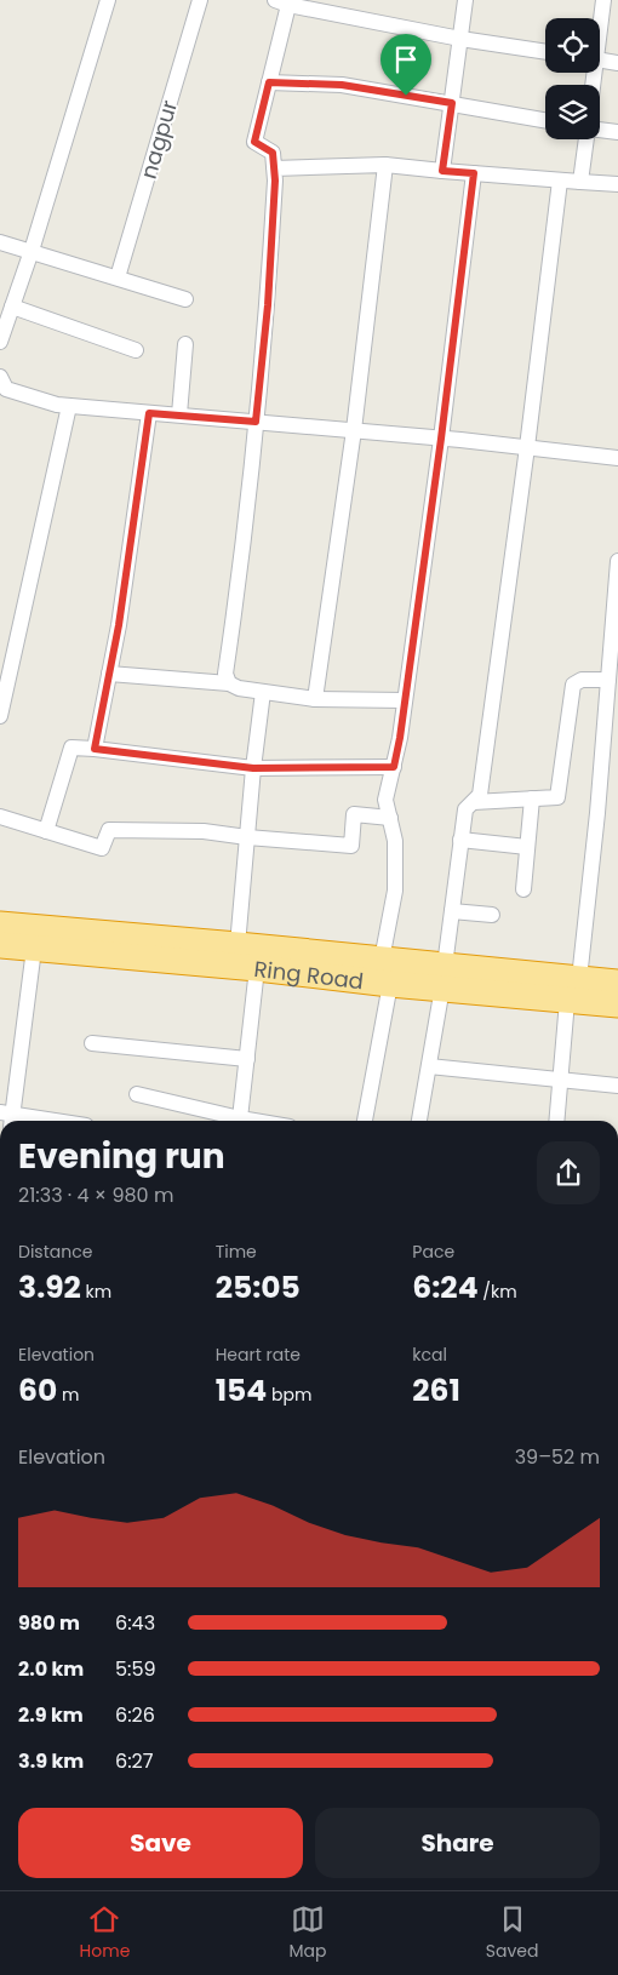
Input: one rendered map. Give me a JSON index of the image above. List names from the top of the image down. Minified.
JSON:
{"streets":{"highway":["Ring Road"],"street":["nagpur"]},"page":{"heading":["Evening run","21:33 · 4 × 980 m"],"stats":[["Distance","3.92 km"],["Time","25:05"],["Pace","6:24 /km"],["Elevation","60 m"],["Heart rate","154 bpm"],["kcal","261"]],"chart":["Elevation","39–52 m"],"list":[{"name":"980 m","note":"6:43"},{"name":"2.0 km","note":"5:59"},{"name":"2.9 km","note":"6:26"},{"name":"3.9 km","note":"6:27"}],"buttons":["Save","Share"],"tabs":["Home","Map","Saved"]}}
